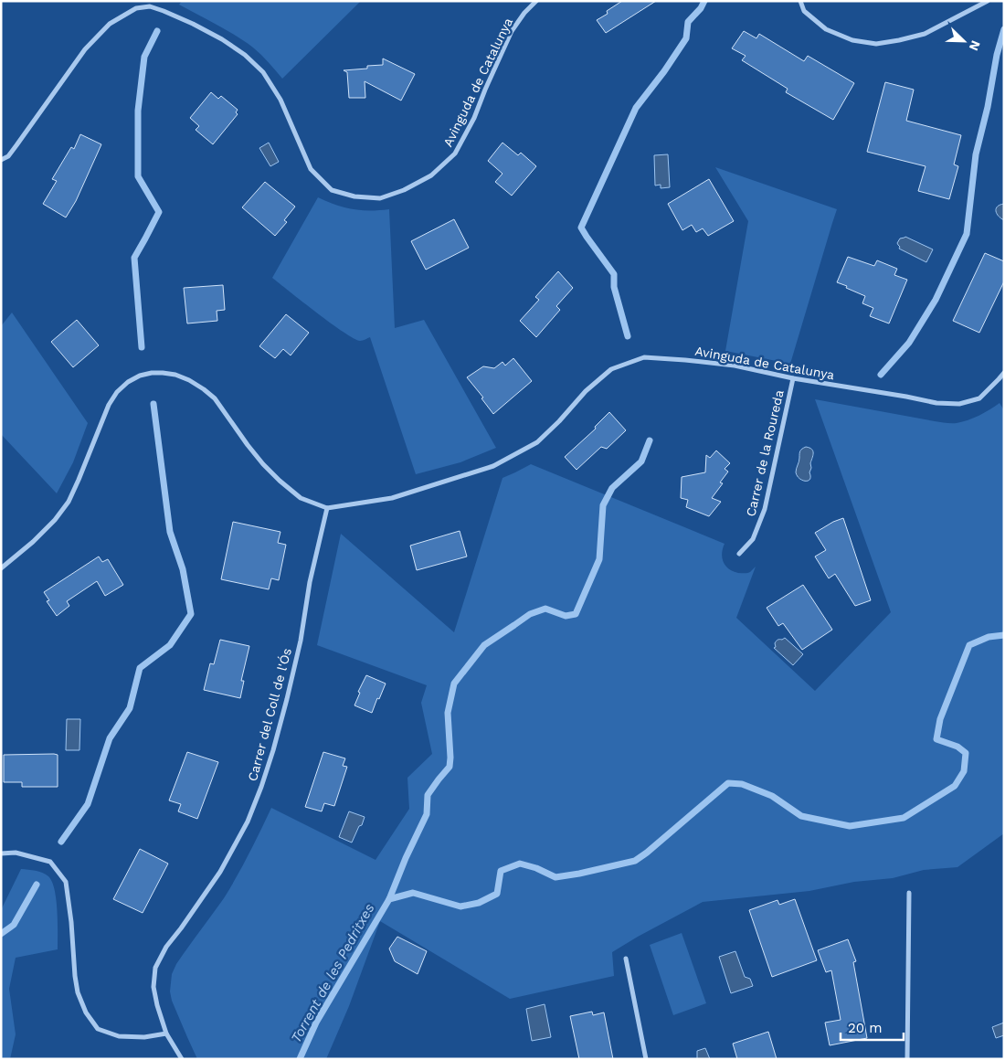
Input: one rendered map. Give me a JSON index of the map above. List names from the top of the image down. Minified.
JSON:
{"streets":{"street":["Avinguda de Catalunya","Carrer de la Roureda","Carrer del Coll de l'Ós"]},"crossings":[["Avinguda de Catalunya","Carrer de la Roureda"],["Avinguda de Catalunya","Carrer del Coll de l'Ós"]],"water":["Torrent de les Pedritxes"],"scale_bar":"20 m","north":"bottom right"}
